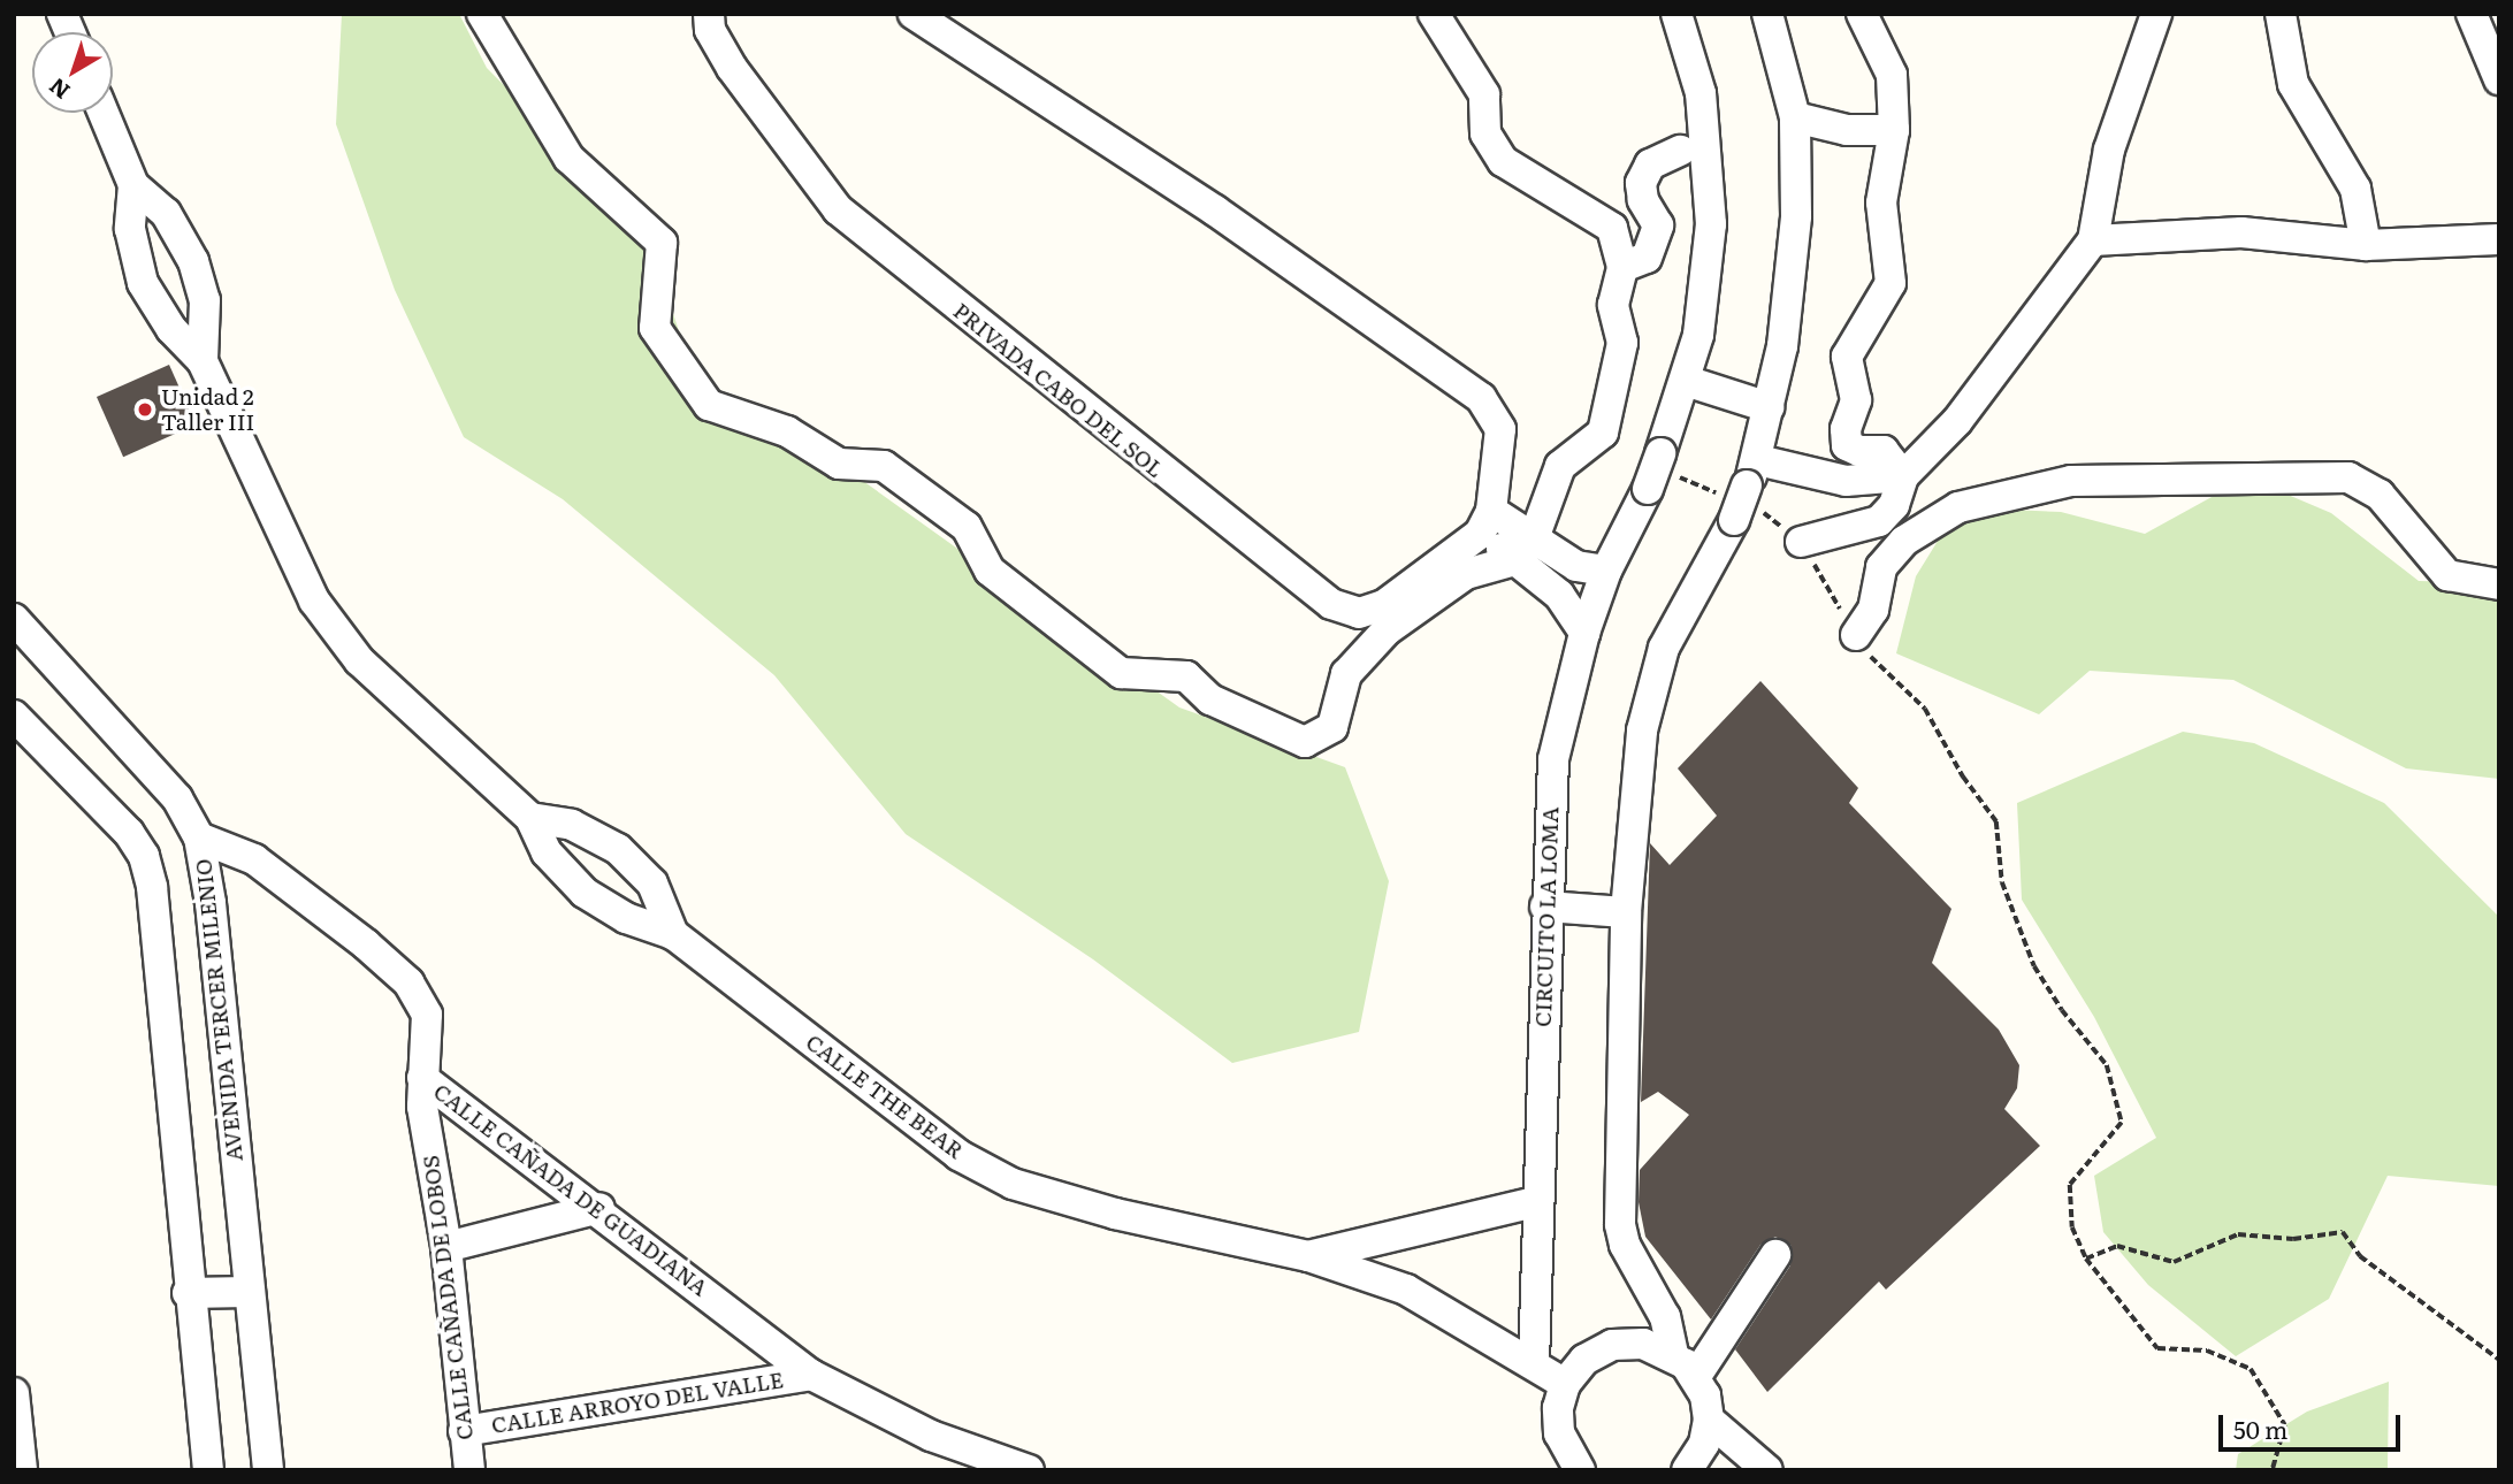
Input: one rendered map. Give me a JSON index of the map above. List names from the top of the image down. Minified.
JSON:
{"streets":{"street":["PRIVADA CABO DEL SOL","CIRCUITO LA LOMA","AVENIDA TERCER MILENIO","CALLE THE BEAR","CALLE CAÑADA DE GUADIANA","CALLE CAÑADA DE LOBOS","CALLE ARROYO DEL VALLE"]},"crossings":[["CIRCUITO LA LOMA","CALLE THE BEAR"],["AVENIDA TERCER MILENIO","CALLE CAÑADA DE GUADIANA"],["CALLE CAÑADA DE GUADIANA","CALLE CAÑADA DE LOBOS"],["CALLE CAÑADA DE GUADIANA","CALLE ARROYO DEL VALLE"],["CALLE CAÑADA DE LOBOS","CALLE ARROYO DEL VALLE"]],"places":["Unidad 2 Taller III"],"scale_bar":"50 m","north":"bottom left"}
